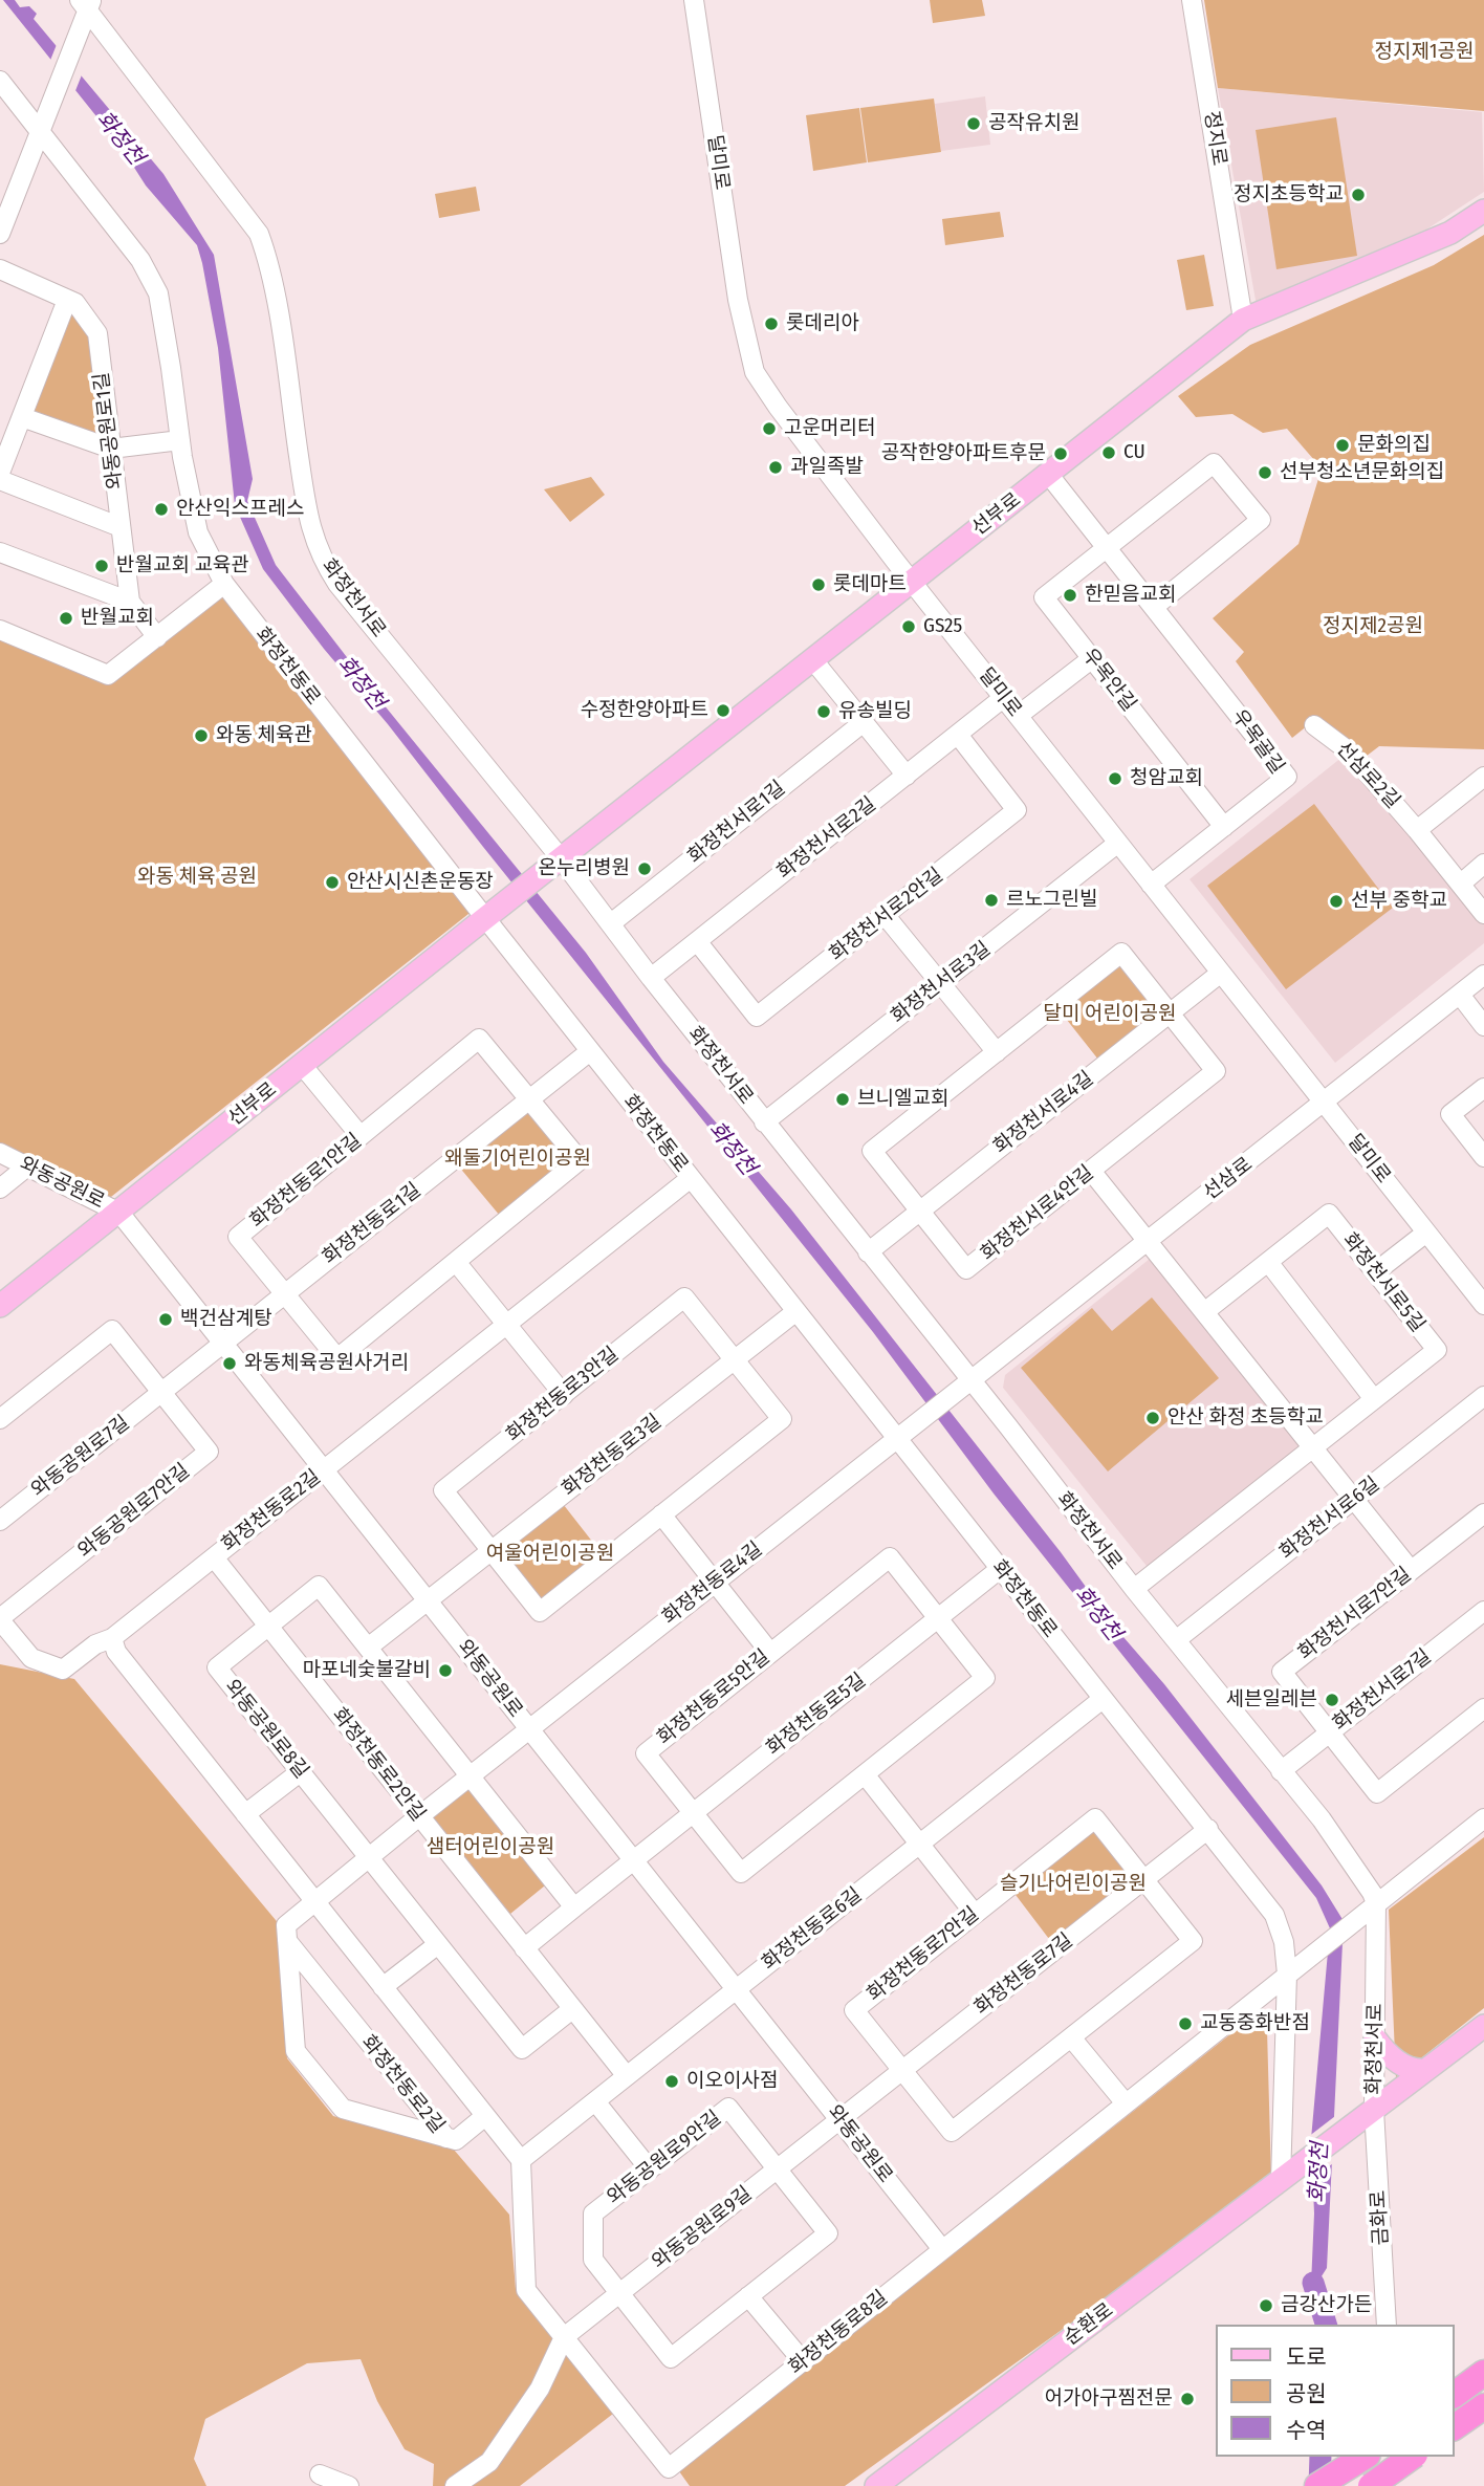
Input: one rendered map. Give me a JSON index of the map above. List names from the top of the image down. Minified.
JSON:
{"streets":{"main road":["선부로","순환로"],"street":["정지로","달미로","와동공원로1길","화정천서로","화정천동로","우목안길","우목골길","선삼로2길","화정천서로1길","화정천서로2길","화정천서로2안길","화정천서로3길","화정천서로4길","선삼로","화정천동로1안길","와동공원로","화정천서로4안길","화정천동로1길","화정천서로5길","화정천동로3안길","화정천동로3길","와동공원로7길","와동공원로7안길","화정천동로2길","화정천서로6길","화정천동로4길","화정천서로7안길","화정천서로7길","화정천동로5안길","화정천동로5길","와동공원로8길","화정천동로2안길","화정천동로6길","화정천동로7안길","화정천동로7길","와동공원로9안길","금화로","와동공원로9길","화정천동로8길"]},"crossings":[["정지로","선부로"],["달미로","선부로"],["달미로","우목골길"],["달미로","화정천서로2길"],["달미로","화정천서로3길"],["달미로","화정천서로4길"],["달미로","선삼로"],["선부로","화정천서로"],["선부로","화정천동로"],["선부로","우목골길"],["선부로","와동공원로"],["화정천서로","화정천서로1길"],["화정천서로","화정천서로2길"],["화정천서로","화정천서로3길"],["화정천서로","화정천서로4길"],["화정천서로","선삼로"],["화정천서로","화정천서로5길"],["화정천서로","화정천서로6길"],["화정천서로","화정천서로7길"],["화정천서로","금화로"],["화정천서로","순환로"],["화정천서로","화정천동로8길"],["화정천동로","화정천동로1길"],["화정천동로","화정천동로3길"],["화정천동로","화정천동로2길"],["화정천동로","화정천동로4길"],["화정천동로","화정천동로5길"],["화정천동로","화정천동로6길"],["화정천동로","화정천동로7길"],["화정천동로","순환로"],["화정천동로","화정천동로8길"],["우목안길","우목골길"],["화정천서로2길","화정천서로2안길"],["화정천서로4길","화정천서로4안길"],["선삼로","화정천동로4길"],["화정천동로1안길","화정천동로1길"],["와동공원로","화정천동로1길"],["와동공원로","화정천동로3길"],["와동공원로","와동공원로7길"],["와동공원로","화정천동로2길"],["와동공원로","화정천동로4길"],["와동공원로","화정천동로5길"],["와동공원로","화정천동로6길"],["와동공원로","화정천동로7길"],["와동공원로","와동공원로9길"],["와동공원로","화정천동로8길"],["화정천동로1길","와동공원로7길"],["화정천동로3안길","화정천동로3길"],["화정천동로3길","와동공원로8길"],["와동공원로7길","와동공원로7안길"],["와동공원로7안길","화정천동로2길"],["화정천동로2길","화정천동로4길"],["화정천동로2길","화정천동로2안길"],["화정천동로4길","와동공원로8길"],["화정천동로4길","화정천동로2안길"],["화정천서로7안길","화정천서로7길"],["화정천동로5안길","화정천동로5길"],["와동공원로8길","화정천동로2안길"],["화정천동로2안길","화정천동로6길"],["화정천동로6길","화정천동로8길"],["화정천동로7안길","화정천동로7길"],["화정천동로7길","와동공원로9길"],["와동공원로9안길","와동공원로9길"],["금화로","순환로"],["와동공원로9길","화정천동로8길"]],"water":["화정천"],"parks":["정지제1공원","정지제2공원","와동 체육 공원","달미 어린이공원","왜둘기어린이공원","여울어린이공원","샘터어린이공원","슬기나어린이공원"],"places":["공작유치원","정지초등학교","롯데리아","고운머리터","문화의집","CU","공작한양아파트후문","과일족발","선부청소년문화의집","안산익스프레스","반월교회 교육관","롯데마트","한믿음교회","반월교회","GS25","수정한양아파트","유송빌딩","와동 체육관","청암교회","온누리병원","안산시신촌운동장","르노그린빌","선부 중학교","브니엘교회","백건삼계탕","와동체육공원사거리","안산 화정 초등학교","마포네숯불갈비","세븐일레븐","교동중화반점","이오이사점","금강산가든","어가아구찜전문"],"legend":["도로","공원","수역"]}
